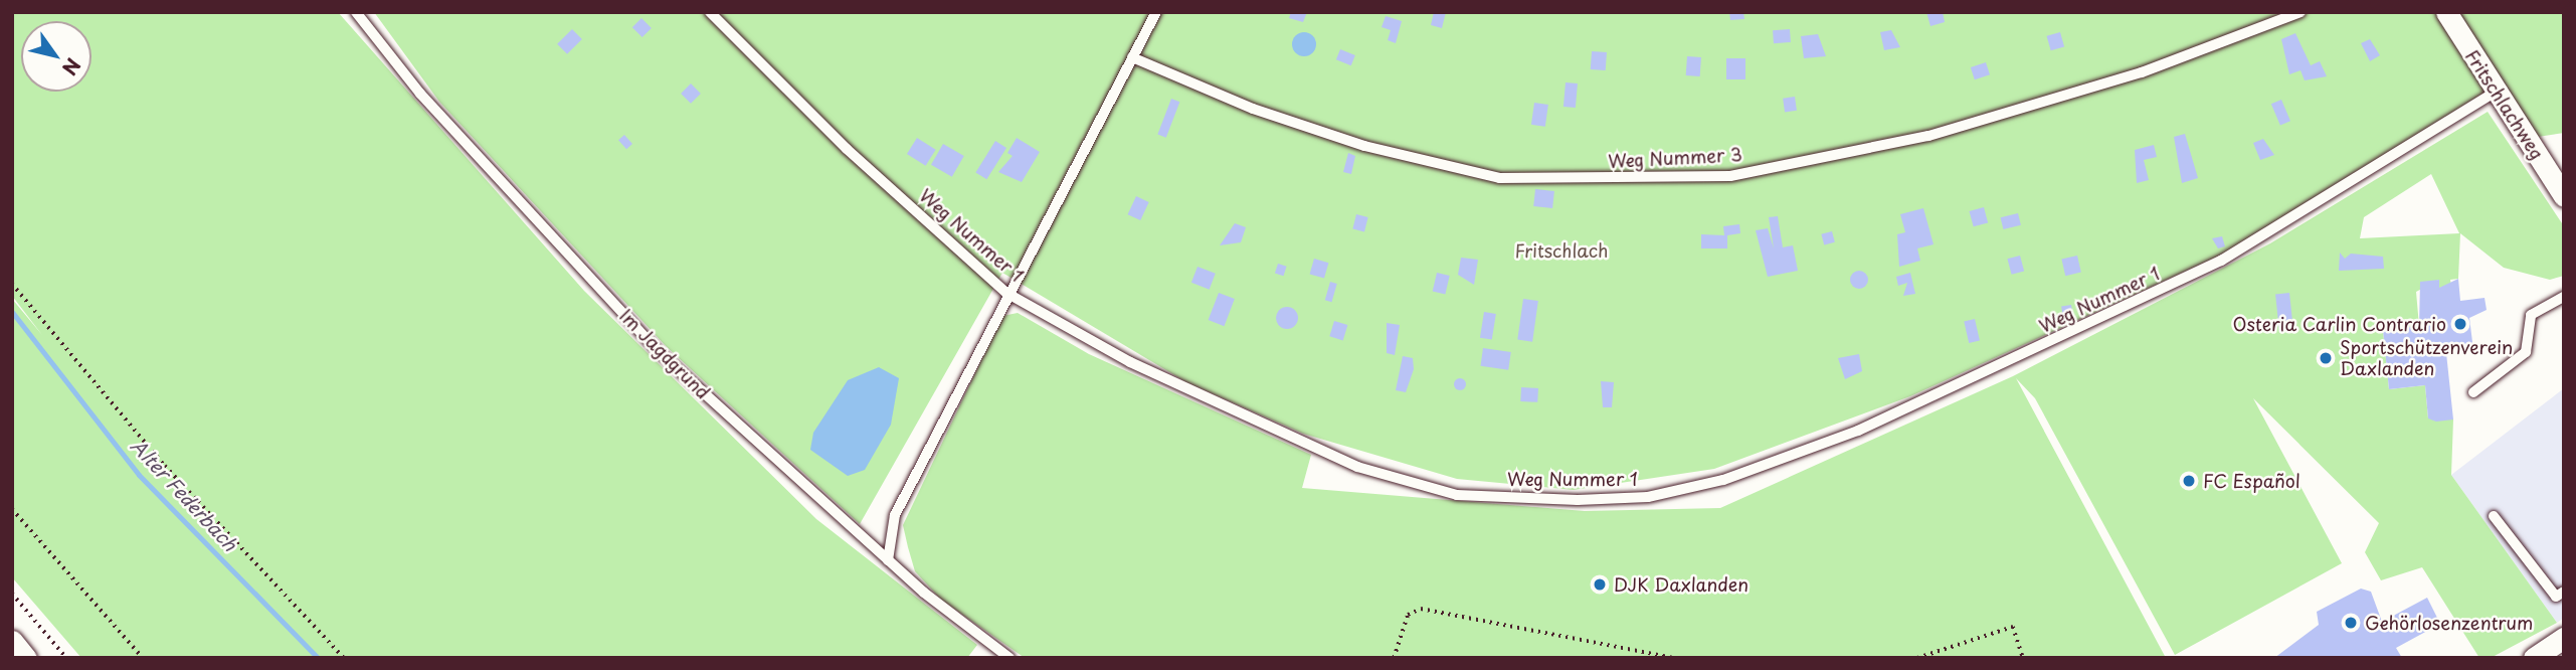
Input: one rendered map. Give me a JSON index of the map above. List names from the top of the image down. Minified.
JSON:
{"streets":{"street":["Fritschlachweg"],"lane":["Weg Nummer 3","Weg Nummer 1","Im Jagdgrund"]},"crossings":[["Fritschlachweg","Weg Nummer 1"]],"water":["Alter Federbach"],"parks":["Fritschlach"],"places":["Osteria Carlin Contrario","Sportschützenverein Daxlanden","FC Español","DJK Daxlanden","Gehörlosenzentrum"],"north":"bottom right"}
